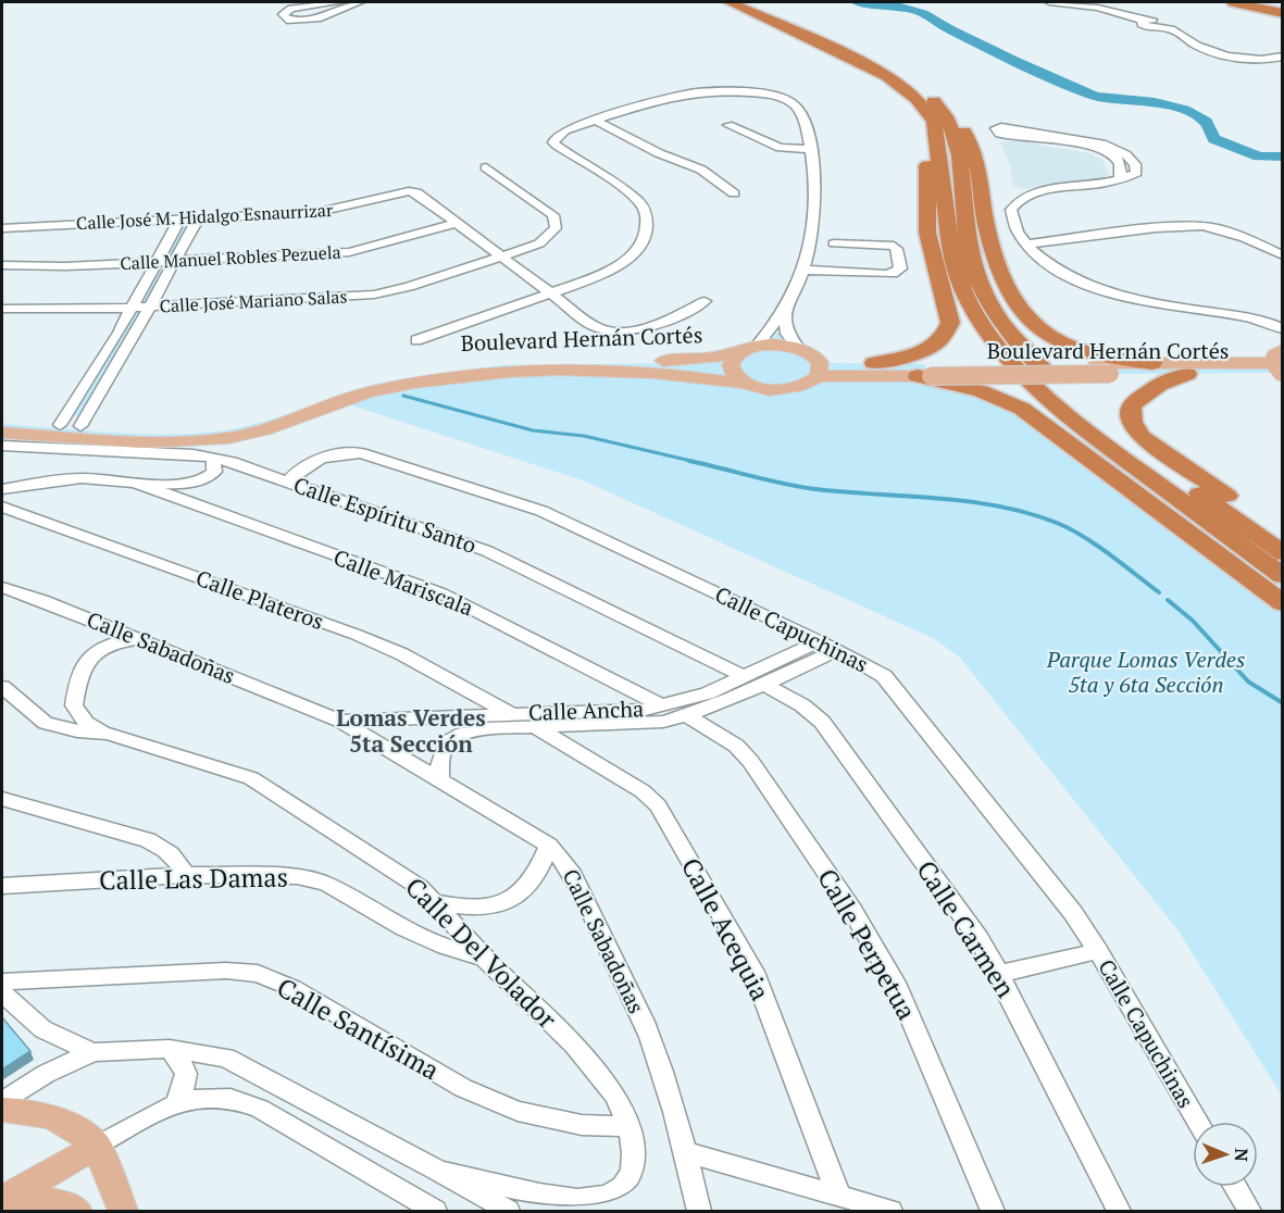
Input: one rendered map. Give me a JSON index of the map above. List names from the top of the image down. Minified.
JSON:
{"streets":{"main road":["Boulevard Hernán Cortés"],"street":["Calle José M. Hidalgo Esnaurrizar","Calle Manuel Robles Pezuela","Calle José Mariano Salas","Calle Espíritu Santo","Calle Mariscala","Calle Plateros","Calle Capuchinas","Calle Sabadoñas","Calle Ancha","Calle Las Damas","Calle Acequia","Calle Carmen","Calle Perpetua","Calle Del Volador","Calle Santísima"]},"crossings":[["Calle José M. Hidalgo Esnaurrizar","Calle Manuel Robles Pezuela"],["Calle Espíritu Santo","Calle Capuchinas"],["Calle Espíritu Santo","Calle Ancha"],["Calle Mariscala","Calle Ancha"],["Calle Plateros","Calle Ancha"],["Calle Capuchinas","Calle Ancha"],["Calle Sabadoñas","Calle Ancha"],["Calle Ancha","Calle Acequia"],["Calle Ancha","Calle Carmen"],["Calle Ancha","Calle Perpetua"],["Calle Las Damas","Calle Del Volador"],["Calle Del Volador","Calle Santísima"]],"districts":["Lomas Verdes 5ta Sección"],"parks":["Parque Lomas Verdes 5ta y 6ta Sección"],"north":"right"}
